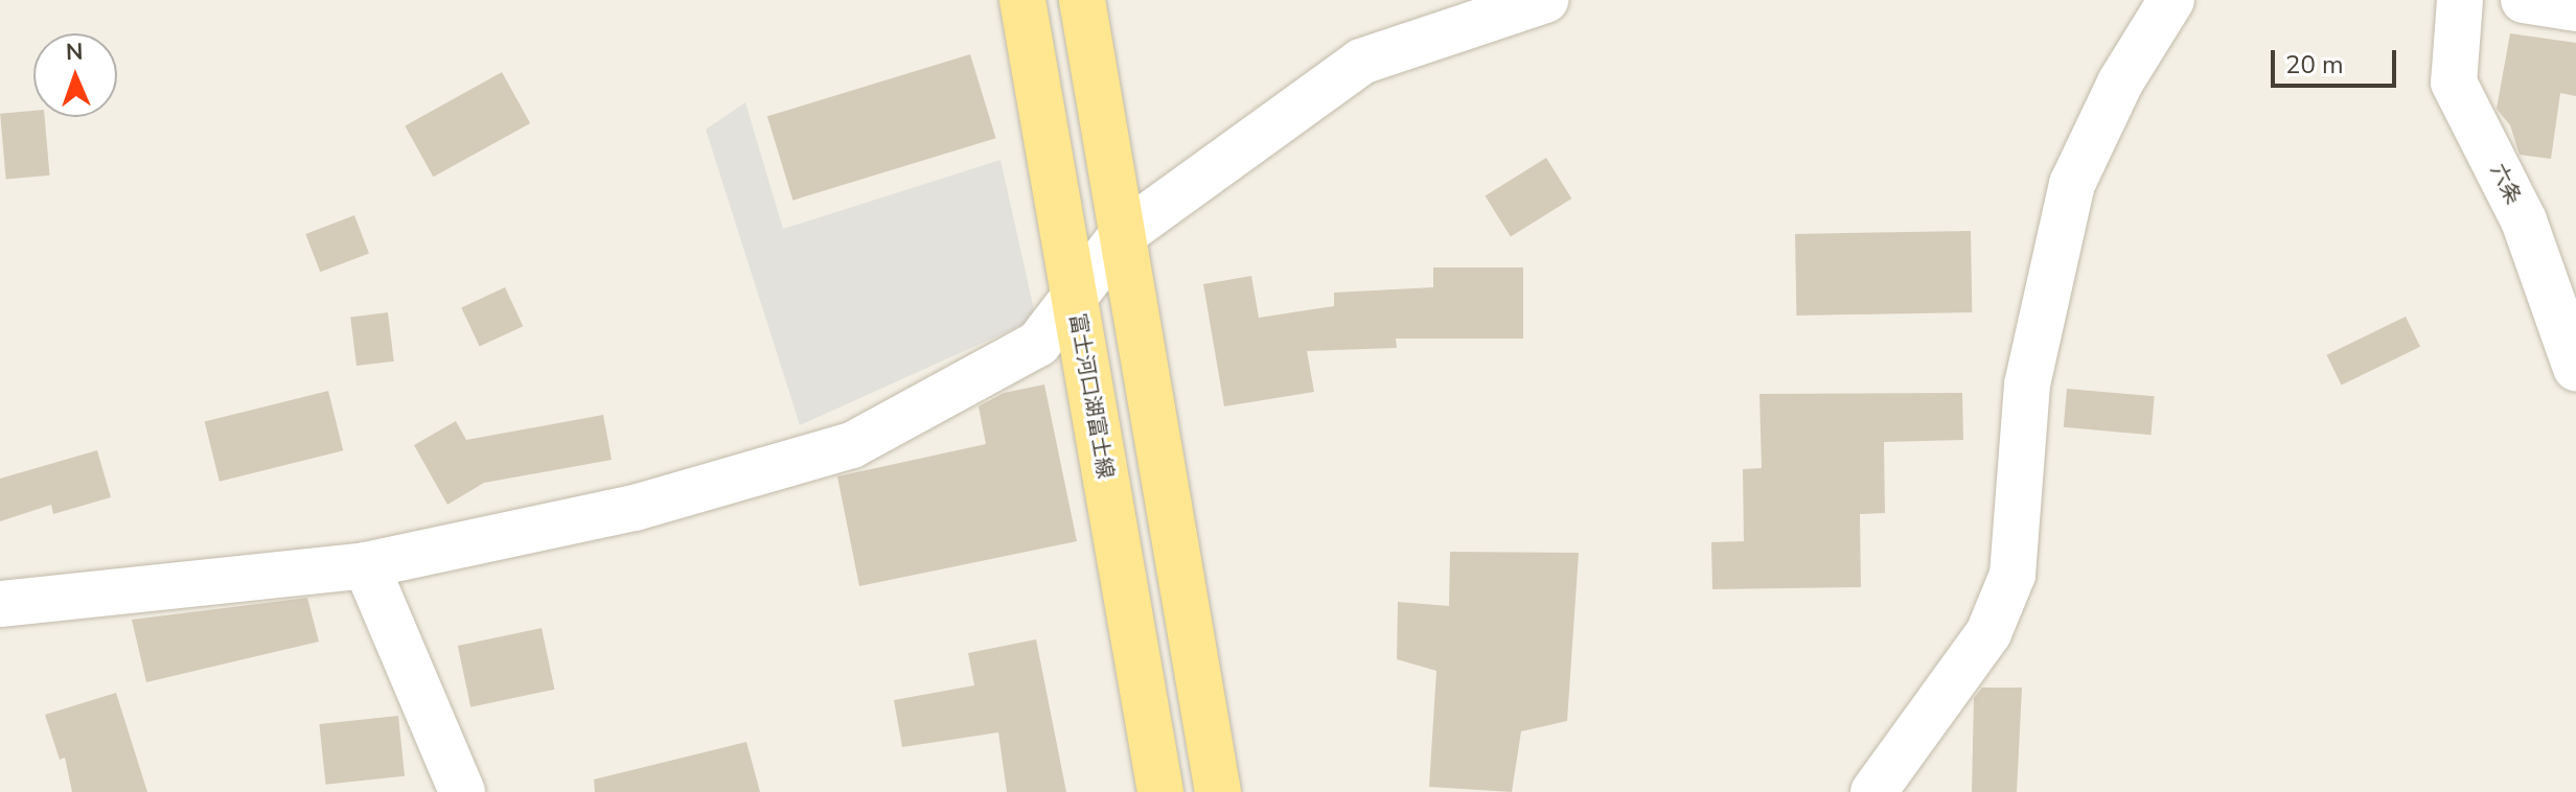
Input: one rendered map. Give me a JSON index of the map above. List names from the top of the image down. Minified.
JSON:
{"streets":{"main road":["富士河口湖富士線"],"street":["六条"]},"scale_bar":"20 m","north":"top"}
